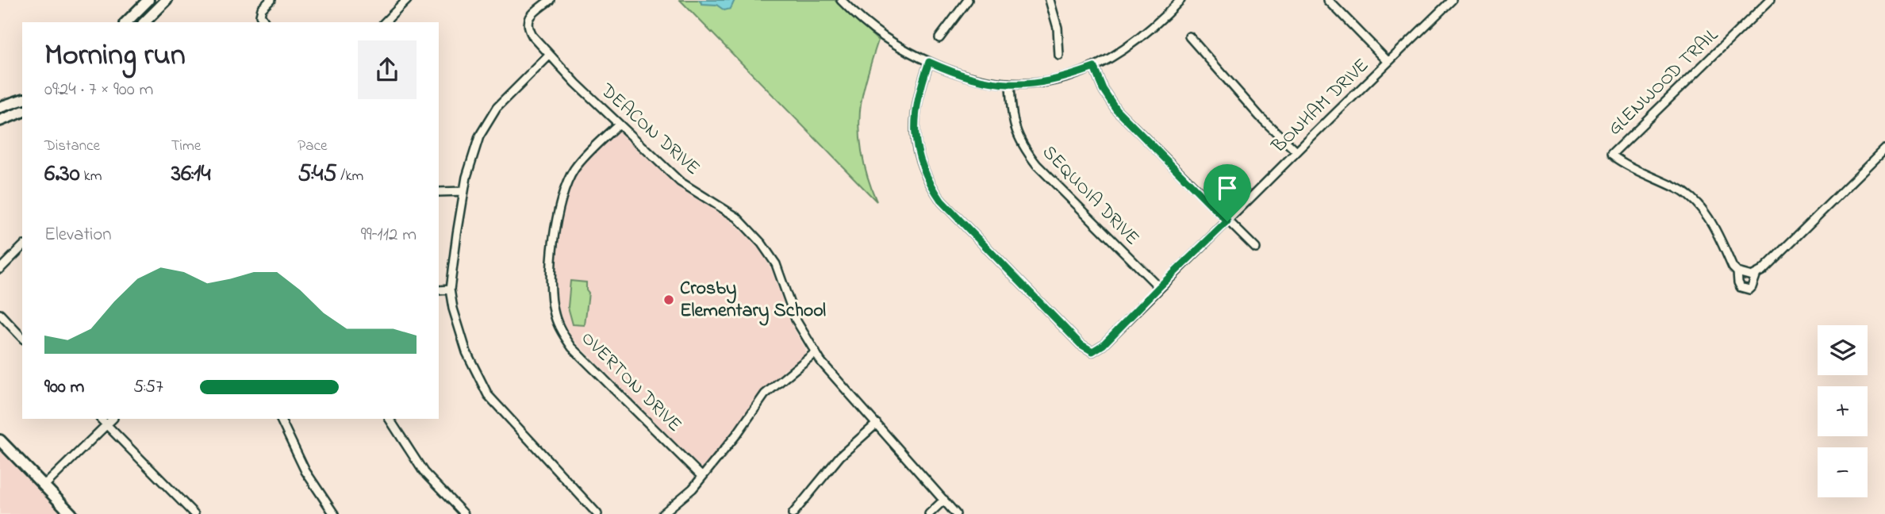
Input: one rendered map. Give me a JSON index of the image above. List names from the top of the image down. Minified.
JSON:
{"streets":{"street":["GLENWOOD TRAIL","BONHAM DRIVE","DEACON DRIVE","SEQUOIA DRIVE","OVERTON DRIVE"]},"crossings":[["BONHAM DRIVE","SEQUOIA DRIVE"],["DEACON DRIVE","OVERTON DRIVE"]],"places":["Crosby Elementary School"],"page":{"heading":["Morning run","09:24 · 7 × 900 m"],"stats":[["Distance","6.30 km"],["Time","36:14"],["Pace","5:45 /km"]],"chart":["Elevation","99–112 m"],"map_buttons":["+","−"],"list":[{"name":"900 m","note":"5:57"}]}}
